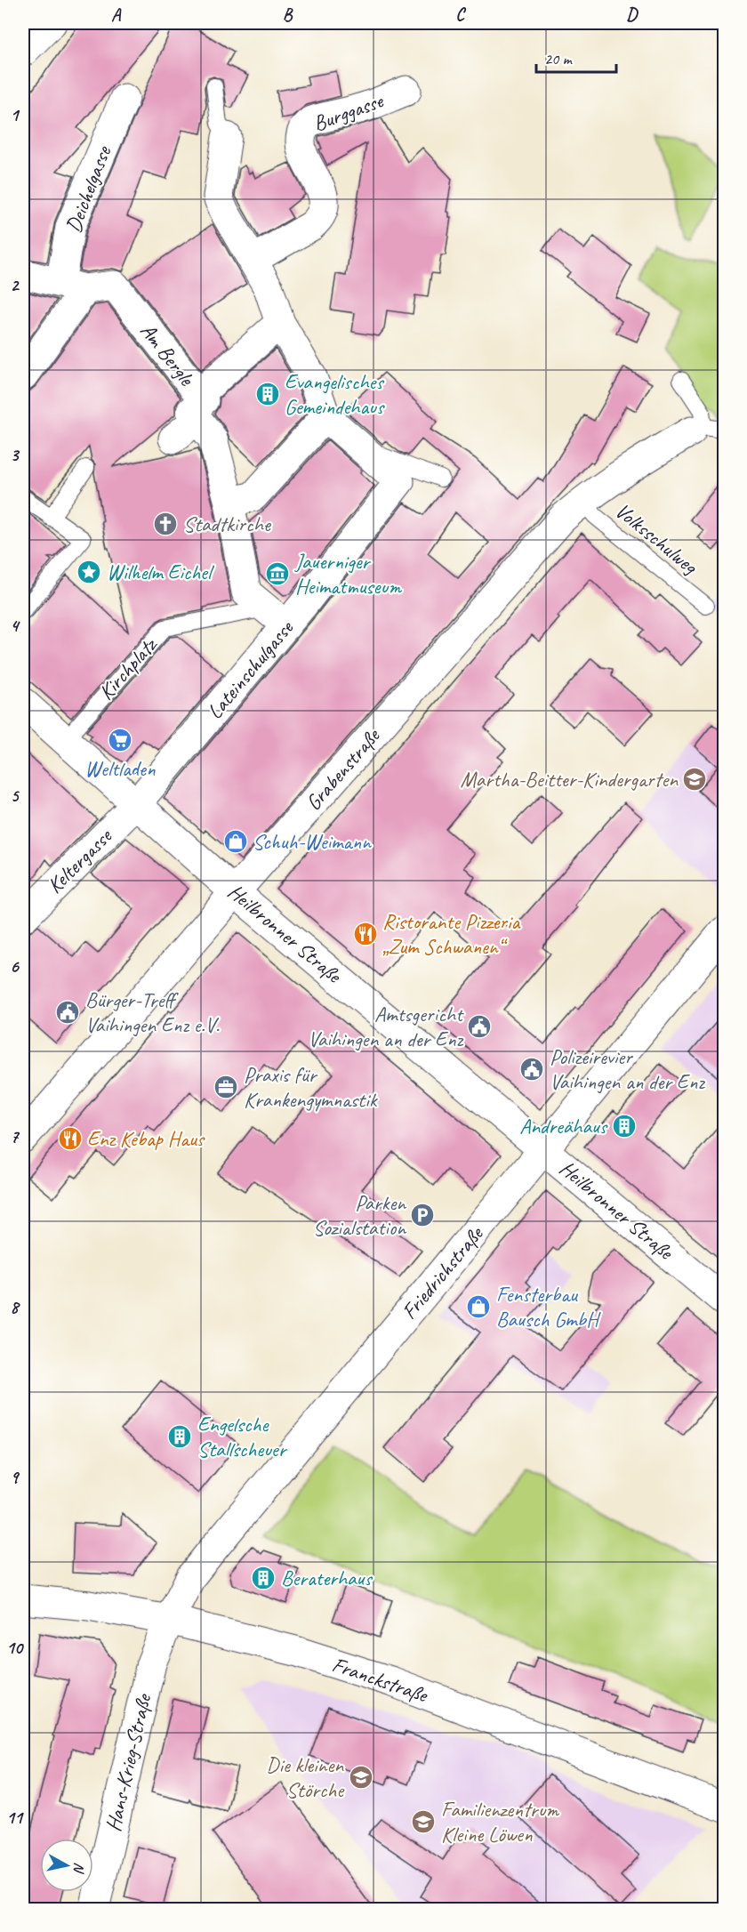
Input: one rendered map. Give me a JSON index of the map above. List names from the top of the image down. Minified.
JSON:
{"streets":{"street":["Burggasse","Deichelgasse","Am Bergle","Lateinschulgasse","Grabenstraße","Keltergasse","Heilbronner Straße","Friedrichstraße","Franckstraße","Hans-Krieg-Straße"],"lane":["Volksschulweg","Kirchplatz"]},"crossings":[["Deichelgasse","Am Bergle"],["Volksschulweg","Grabenstraße"],["Kirchplatz","Lateinschulgasse"],["Kirchplatz","Heilbronner Straße"],["Lateinschulgasse","Keltergasse"],["Lateinschulgasse","Heilbronner Straße"],["Grabenstraße","Heilbronner Straße"],["Keltergasse","Heilbronner Straße"],["Heilbronner Straße","Friedrichstraße"],["Friedrichstraße","Franckstraße"],["Friedrichstraße","Hans-Krieg-Straße"],["Franckstraße","Hans-Krieg-Straße"]],"places":{"building":["Evangelisches Gemeindehaus","Andreähaus","Engelsche Stallscheuer","Beraterhaus"],"church":["Stadtkirche"],"place":["Wilhelm Eichel"],"museum":["Jauerniger Heimatmuseum"],"supermarket":["Weltladen"],"school or university":["Martha-Beitter-Kindergarten","Die kleinen Störche","Familienzentrum Kleine Löwen"],"shop":["Schuh-Weimann","Fensterbau Bausch GmbH"],"restaurant":["Ristorante Pizzeria „Zum Schwanen“","Enz Kebap Haus"],"public building":["Bürger-Treff Vaihingen Enz e.V.","Amtsgericht Vaihingen an der Enz","Polizeirevier Vaihingen an der Enz"],"office":["Praxis für Krankengymnastik"],"parking":["Parken Sozialstation"]},"scale_bar":"20 m","north":"right","grid":{"columns":["A","B","C","D"],"rows":["1","2","3","4","5","6","7","8","9","10","11"]}}
